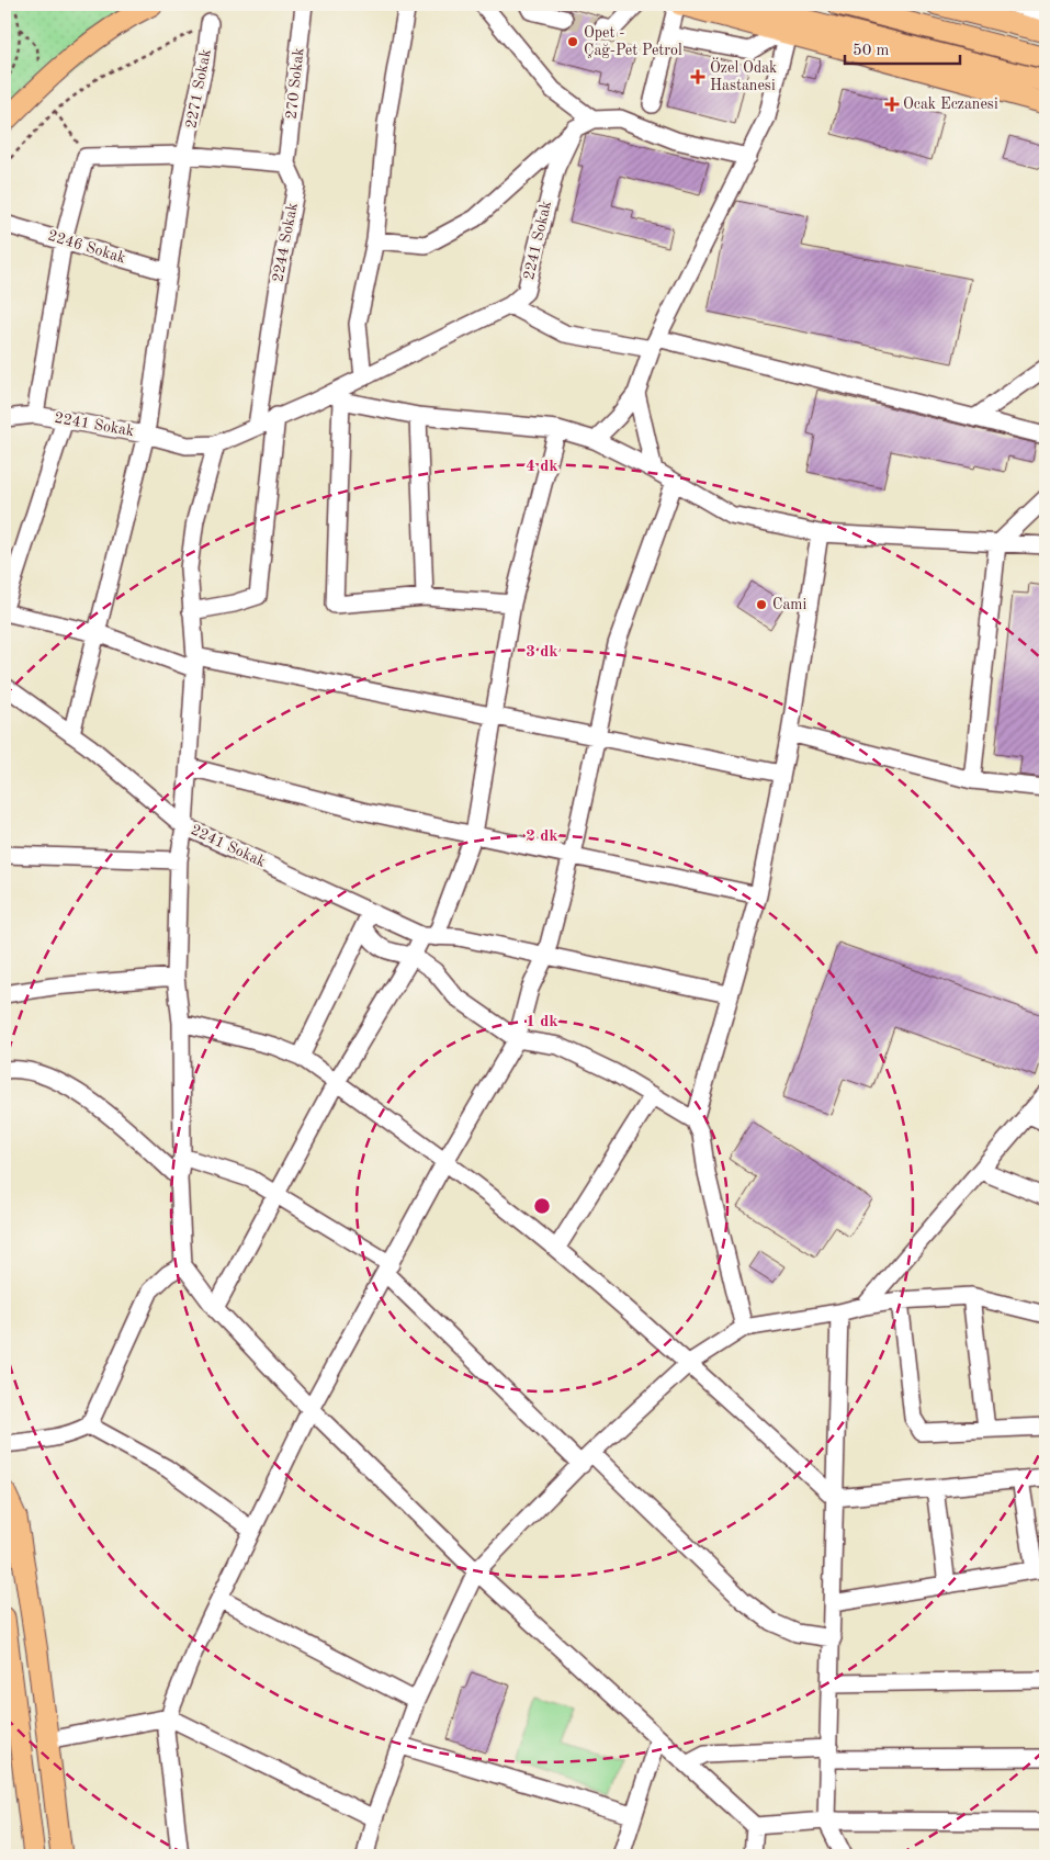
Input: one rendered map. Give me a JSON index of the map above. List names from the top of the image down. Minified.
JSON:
{"streets":{"street":["270 Sokak","2271 Sokak","2241 Sokak","2244 Sokak","2246 Sokak"]},"crossings":[["270 Sokak","2244 Sokak"],["2271 Sokak","2241 Sokak"],["2271 Sokak","2246 Sokak"],["2241 Sokak","2244 Sokak"]],"places":{"other":["Opet - Çağ-Pet Petrol","Cami"],"health":["Özel Odak Hastanesi","Ocak Eczanesi"]},"scale_bar":"50 m","rings":["4 dk","3 dk","2 dk","1 dk"]}
